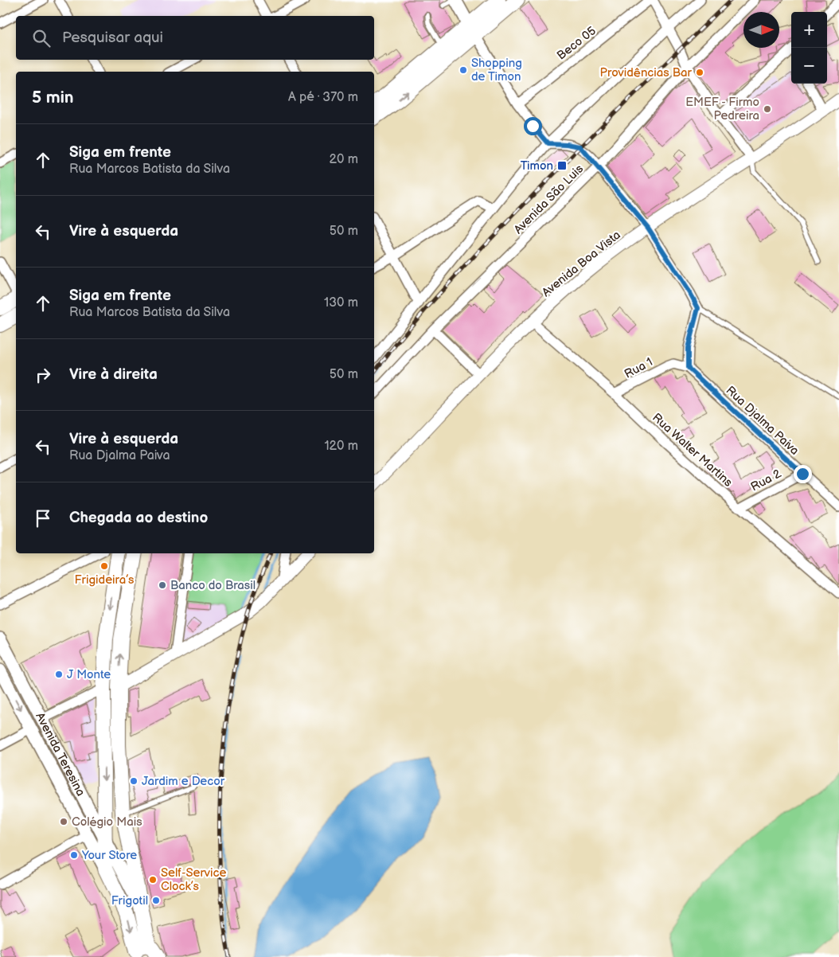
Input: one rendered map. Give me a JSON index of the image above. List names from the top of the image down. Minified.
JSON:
{"streets":{"main road":["Avenida Teresina"],"street":["Beco 05","Avenida São Luis","Avenida Boa Vista","Rua 1","Rua Djalma Paiva","Rua Walter Martins","Rua 2"]},"crossings":[["Avenida Boa Vista","Rua Walter Martins"],["Rua 1","Rua Djalma Paiva"],["Rua 1","Rua Walter Martins"],["Rua Djalma Paiva","Rua 2"],["Rua Walter Martins","Rua 2"]],"places":{"other":["Shopping de Timon","Providências Bar","EMEF - Firmo Pedreira","Frigideira’s","Banco do Brasil","J Monte","Jardim e Decor","Colégio Mais","Your Store","Self-Service Clock’s","Frigotil"],"transit":["Timon"]},"north":"right","page":{"map_buttons":["+","−"],"search":"Pesquisar aqui","heading":["5 min","A pé · 370 m"],"list":[["Siga em frente","Rua Marcos Batista da Silva","20 m"],["Vire à esquerda","50 m"],["Siga em frente","Rua Marcos Batista da Silva","130 m"],["Vire à direita","50 m"],["Vire à esquerda","Rua Djalma Paiva","120 m"],"Chegada ao destino"]}}
